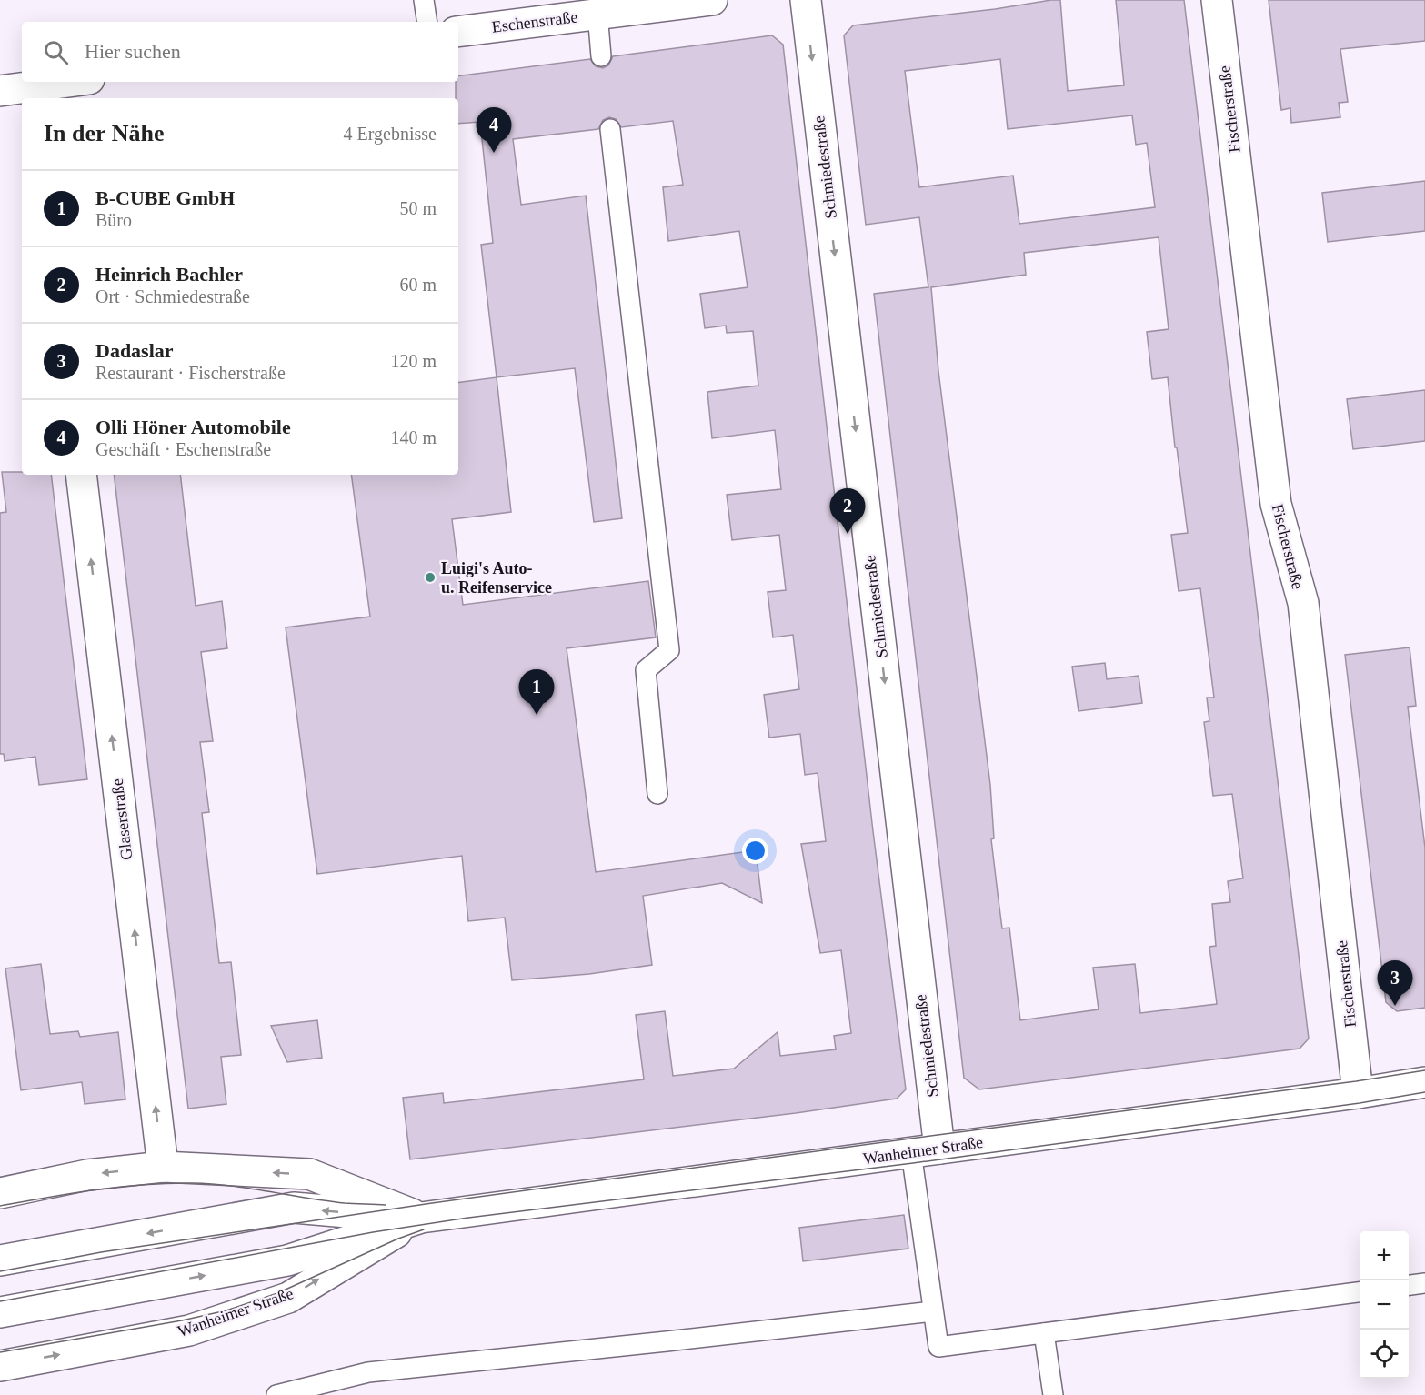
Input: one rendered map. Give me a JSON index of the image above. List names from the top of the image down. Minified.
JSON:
{"streets":{"street":["Eschenstraße","Fischerstraße","Schmiedestraße","Glaserstraße","Wanheimer Straße"]},"crossings":[["Fischerstraße","Wanheimer Straße"],["Schmiedestraße","Wanheimer Straße"],["Glaserstraße","Wanheimer Straße"]],"one_way":["Schmiedestraße","Glaserstraße"],"places":["Luigi's Auto- u. Reifenservice"],"page":{"search":"Hier suchen","heading":["In der Nähe","4 Ergebnisse"],"pins":["4","2","1","3"],"list":[{"mark":"1","name":"B-CUBE GmbH","note":"Büro","value":"50 m"},{"mark":"2","name":"Heinrich Bachler","note":"Ort · Schmiedestraße","value":"60 m"},{"mark":"3","name":"Dadaslar","note":"Restaurant · Fischerstraße","value":"120 m"},{"mark":"4","name":"Olli Höner Automobile","note":"Geschäft · Eschenstraße","value":"140 m"}],"map_buttons":["+","−"]}}
